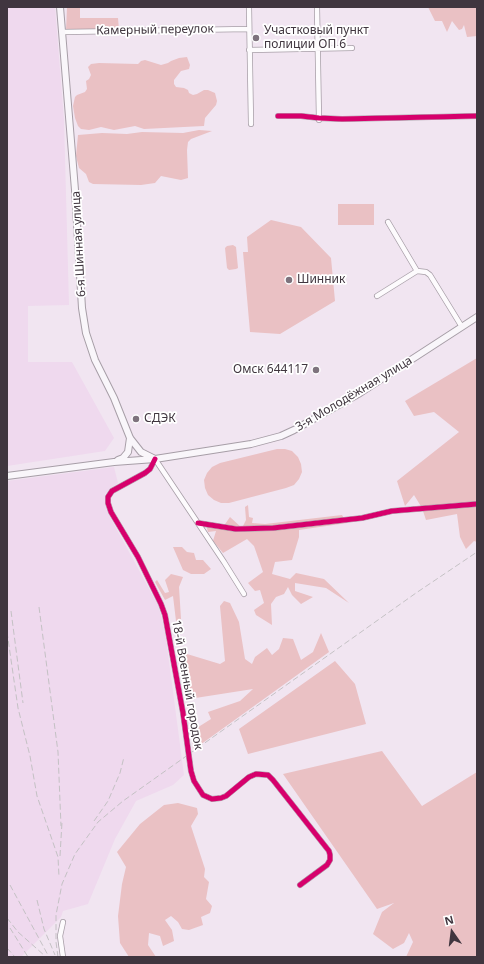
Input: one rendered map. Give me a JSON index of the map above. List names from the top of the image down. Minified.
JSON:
{"streets":{"main road":["6-я Шинная улица","3-я Молодёжная улица"],"street":["Камерный переулок","18-й Военный городок"]},"crossings":[["Камерный переулок","6-я Шинная улица"],["6-я Шинная улица","3-я Молодёжная улица"],["6-я Шинная улица","18-й Военный городок"],["3-я Молодёжная улица","18-й Военный городок"]],"places":["Участковый пункт полиции ОП 6","Шинник","Омск 644117","СДЭК"],"north":"top"}
